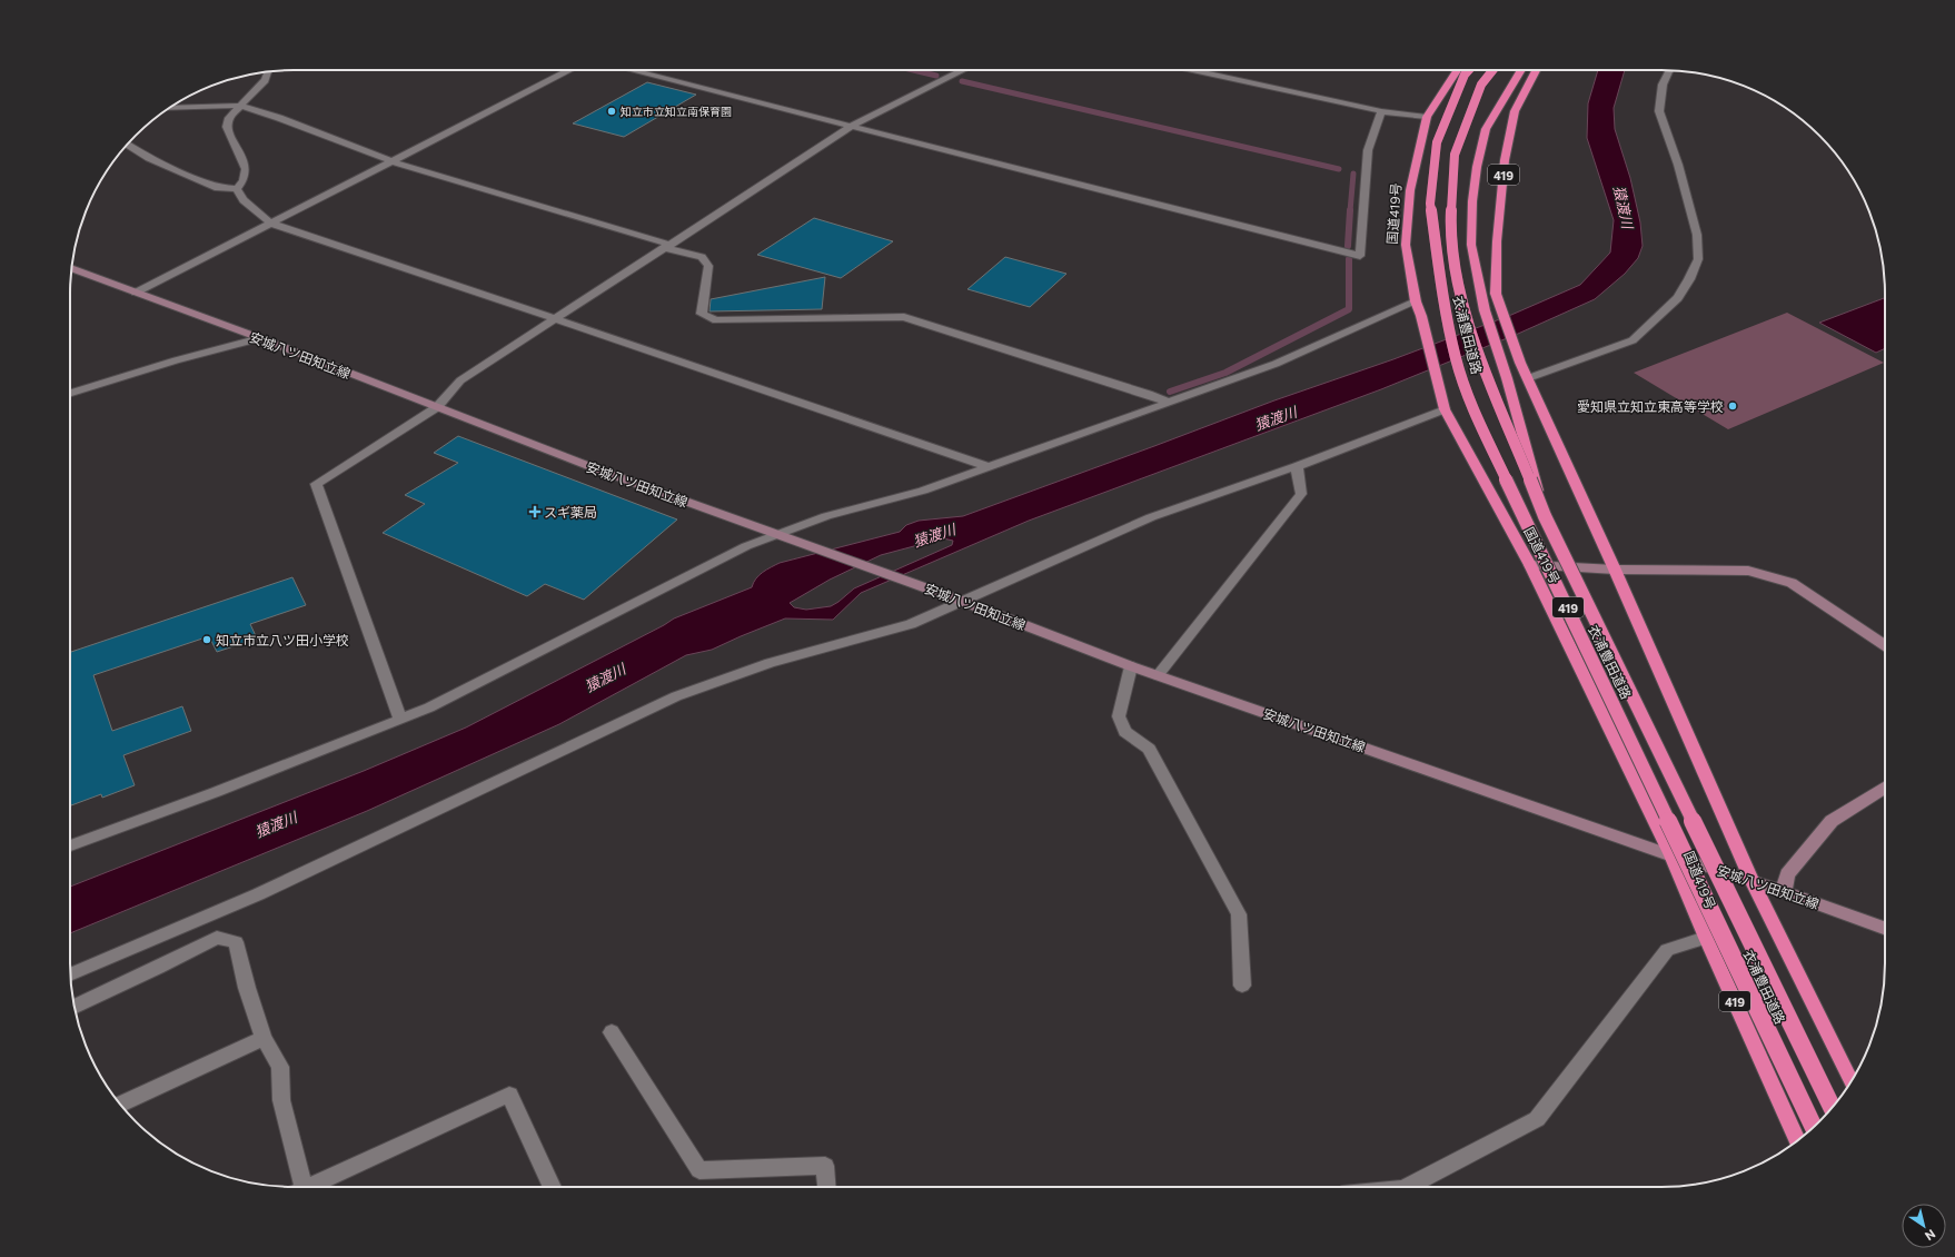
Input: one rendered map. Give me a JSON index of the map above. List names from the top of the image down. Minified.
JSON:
{"streets":{"highway":["419","国道419号","衣浦豊田道路"],"main road":["安城八ツ田知立線"]},"crossings":[["419","安城八ツ田知立線"],["国道419号","安城八ツ田知立線"]],"water":["猿渡川"],"places":{"other":["知立市立知立南保育園","愛知県立知立東高等学校","知立市立八ツ田小学校"],"health":["スギ薬局"]},"north":"bottom right"}
